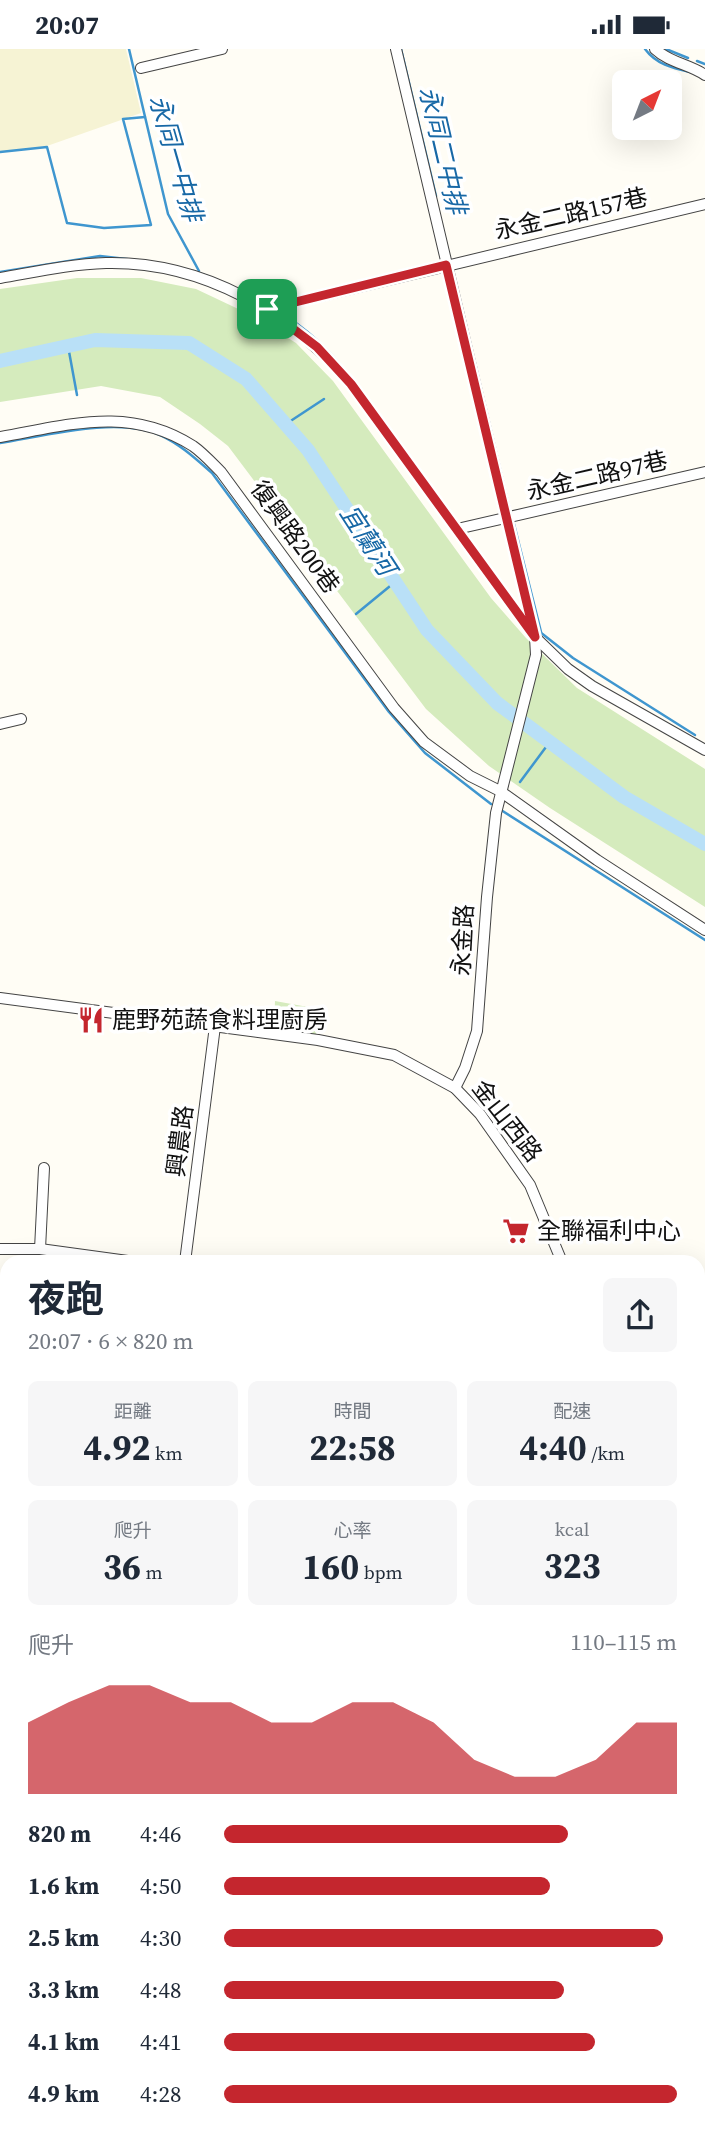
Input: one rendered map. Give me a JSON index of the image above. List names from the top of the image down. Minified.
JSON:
{"streets":{"street":["永金二路157巷","永金二路97巷","復興路200巷","永金路","金山西路","興農路"]},"crossings":[["永金二路157巷","永金路"],["永金二路97巷","永金路"],["復興路200巷","永金路"],["永金路","金山西路"],["金山西路","興農路"]],"water":["永同二中排","永同一中排","宜蘭河"],"places":{"restaurant":["鹿野苑蔬食料理廚房"],"supermarket":["全聯福利中心"]},"north":"top right","page":{"status":"20:07","heading":["夜跑","20:07 · 6 × 820 m"],"stats":[["距離","4.92 km"],["時間","22:58"],["配速","4:40 /km"],["爬升","36 m"],["心率","160 bpm"],["kcal","323"]],"chart":["爬升","110–115 m"],"list":[{"name":"820 m","note":"4:46"},{"name":"1.6 km","note":"4:50"},{"name":"2.5 km","note":"4:30"},{"name":"3.3 km","note":"4:48"},{"name":"4.1 km","note":"4:41"},{"name":"4.9 km","note":"4:28"}]}}
